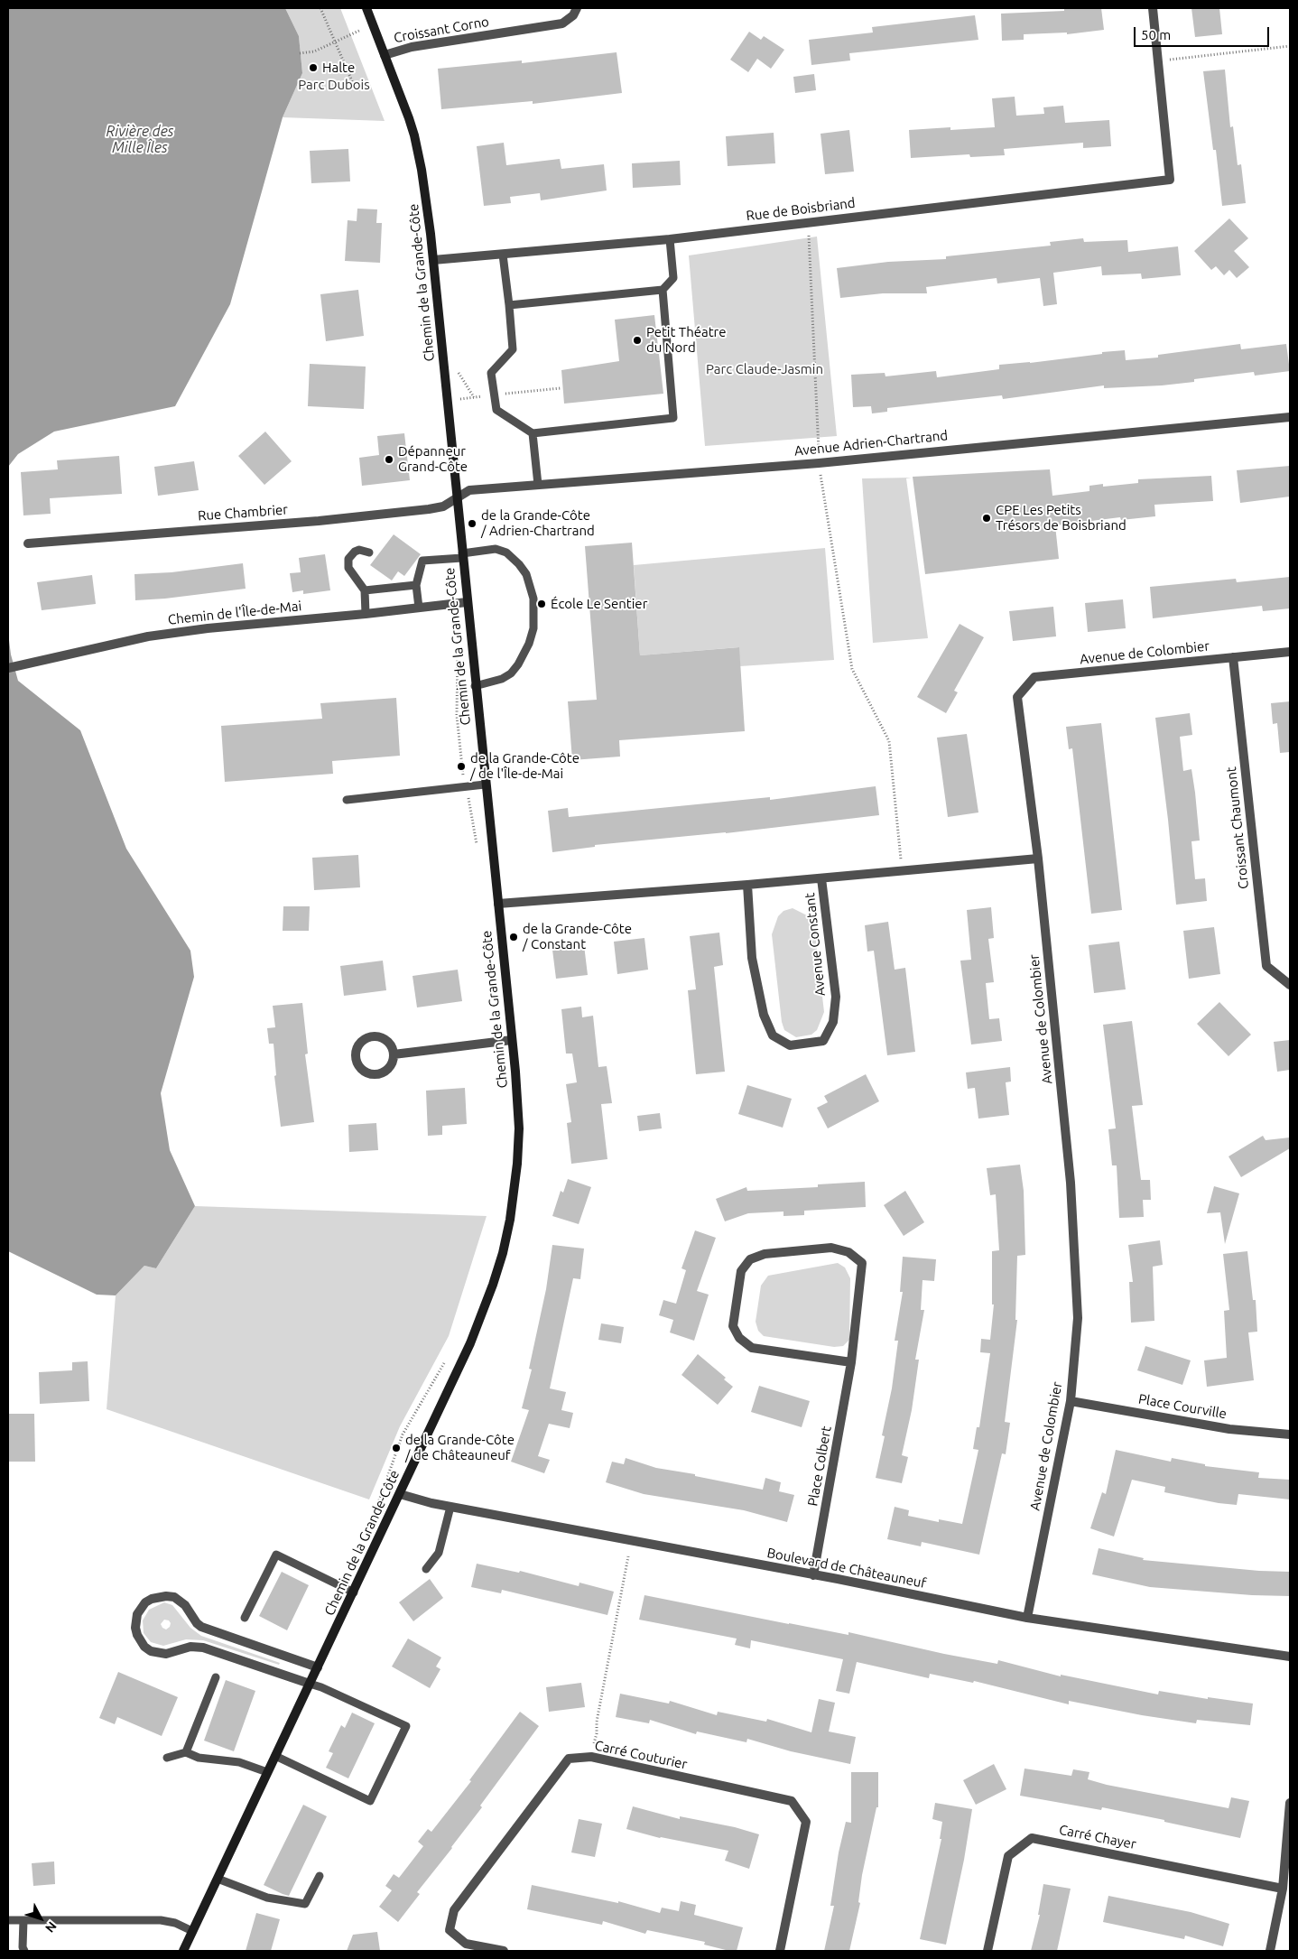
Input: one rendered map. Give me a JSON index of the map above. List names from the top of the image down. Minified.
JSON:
{"streets":{"main road":["Chemin de la Grande-Côte"],"street":["Croissant Corno","Rue de Boisbriand","Avenue Adrien-Chartrand","Rue Chambrier","Chemin de l'Île-de-Mai","Avenue de Colombier","Croissant Chaumont","Avenue Constant","Place Courville","Place Colbert","Boulevard de Châteauneuf","Carré Couturier","Carré Chayer"]},"crossings":[["Croissant Corno","Chemin de la Grande-Côte"],["Rue de Boisbriand","Chemin de la Grande-Côte"],["Chemin de la Grande-Côte","Avenue Adrien-Chartrand"],["Chemin de la Grande-Côte","Rue Chambrier"],["Chemin de la Grande-Côte","Chemin de l'Île-de-Mai"],["Chemin de la Grande-Côte","Avenue Constant"],["Chemin de la Grande-Côte","Boulevard de Châteauneuf"],["Avenue Adrien-Chartrand","Rue Chambrier"],["Avenue de Colombier","Croissant Chaumont"],["Avenue de Colombier","Avenue Constant"],["Avenue de Colombier","Place Courville"],["Avenue de Colombier","Boulevard de Châteauneuf"],["Place Colbert","Boulevard de Châteauneuf"]],"water":["Rivière des Mille Îles"],"parks":["Parc Dubois","Parc Claude-Jasmin"],"places":["Halte","Petit Théatre du Nord","Dépanneur Grand-Côte","CPE Les Petits Trésors de Boisbriand","de la Grande-Côte / Adrien-Chartrand","École Le Sentier","de la Grande-Côte / de l'Île-de-Mai","de la Grande-Côte / Constant","de la Grande-Côte / de Châteauneuf"],"scale_bar":"50 m","north":"bottom right"}
